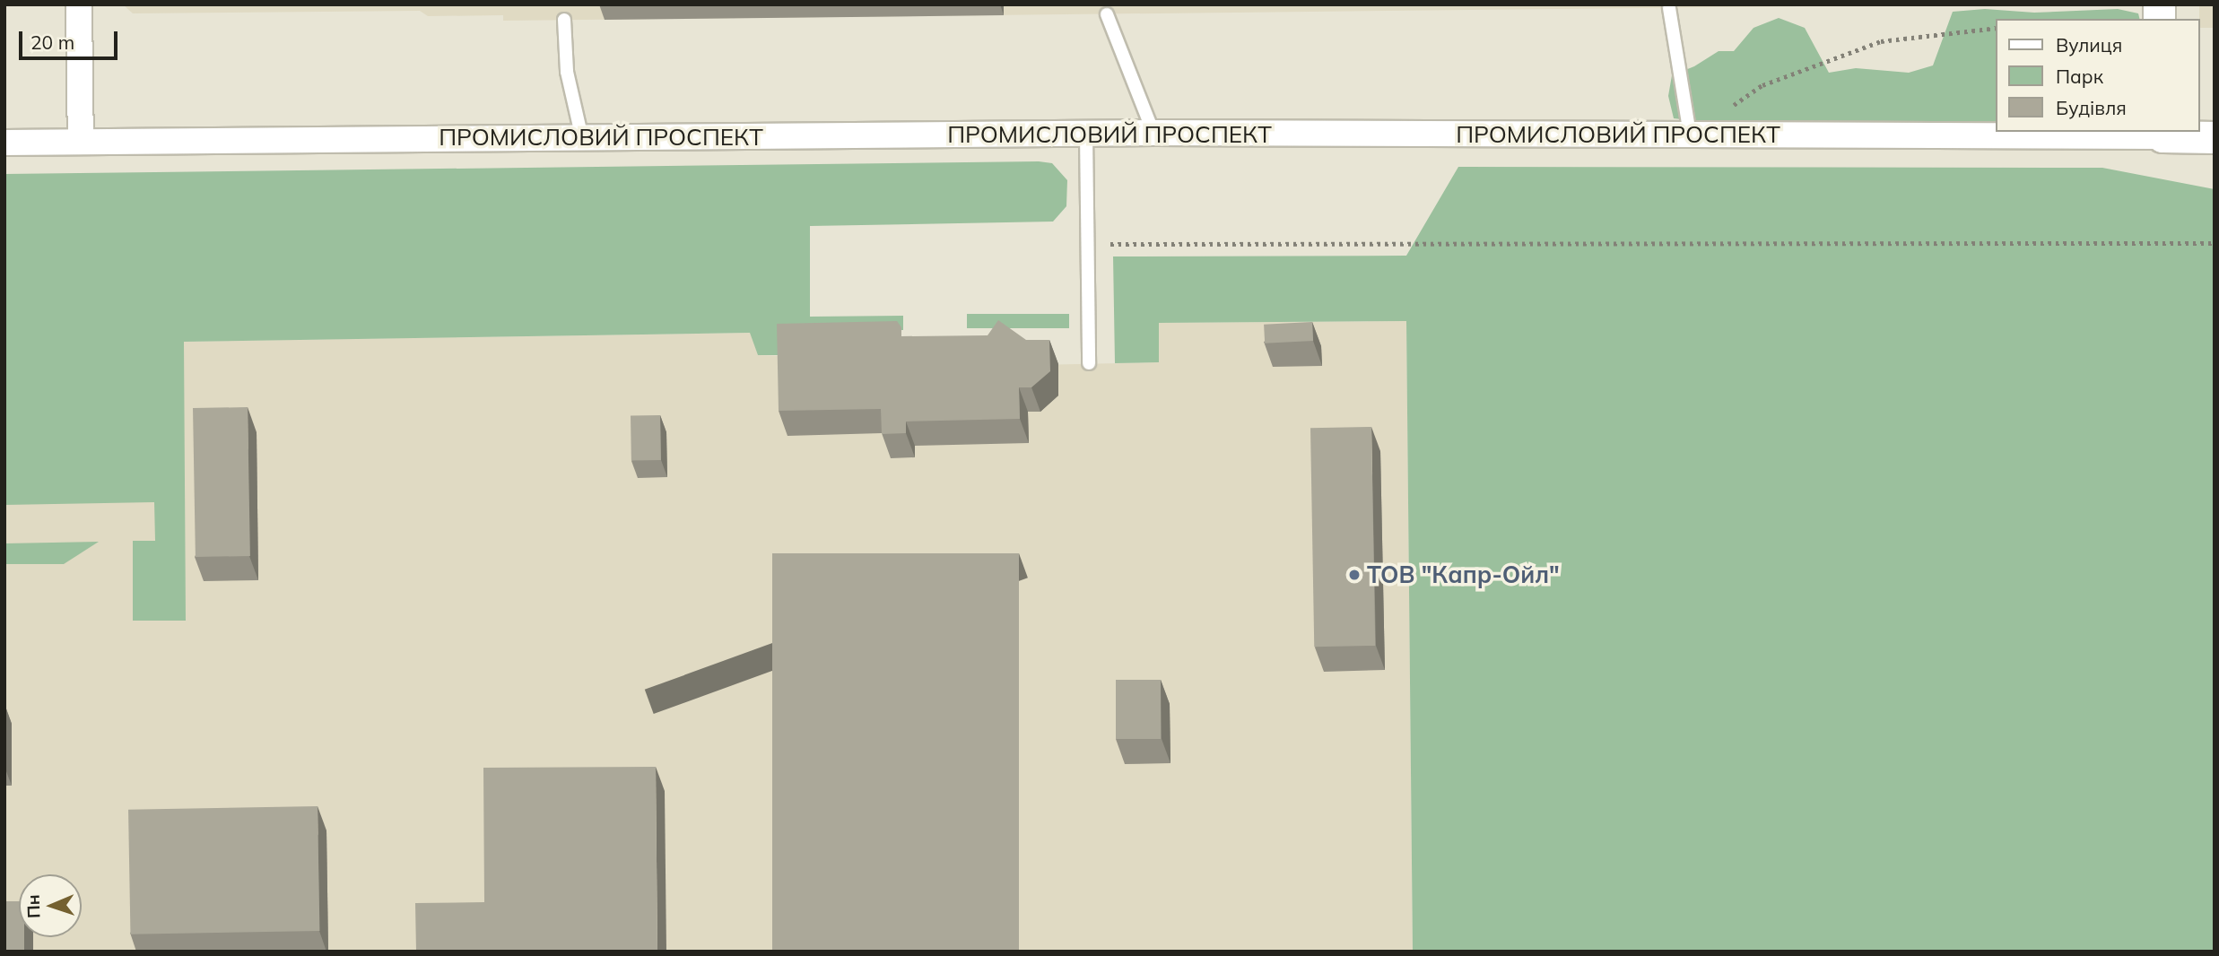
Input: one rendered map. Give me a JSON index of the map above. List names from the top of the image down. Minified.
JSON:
{"streets":{"street":["ПРОМИСЛОВИЙ ПРОСПЕКТ"]},"places":["ТОВ \"Капр-Ойл\""],"legend":["Вулиця","Парк","Будівля"],"scale_bar":"20 m","north":"left"}
